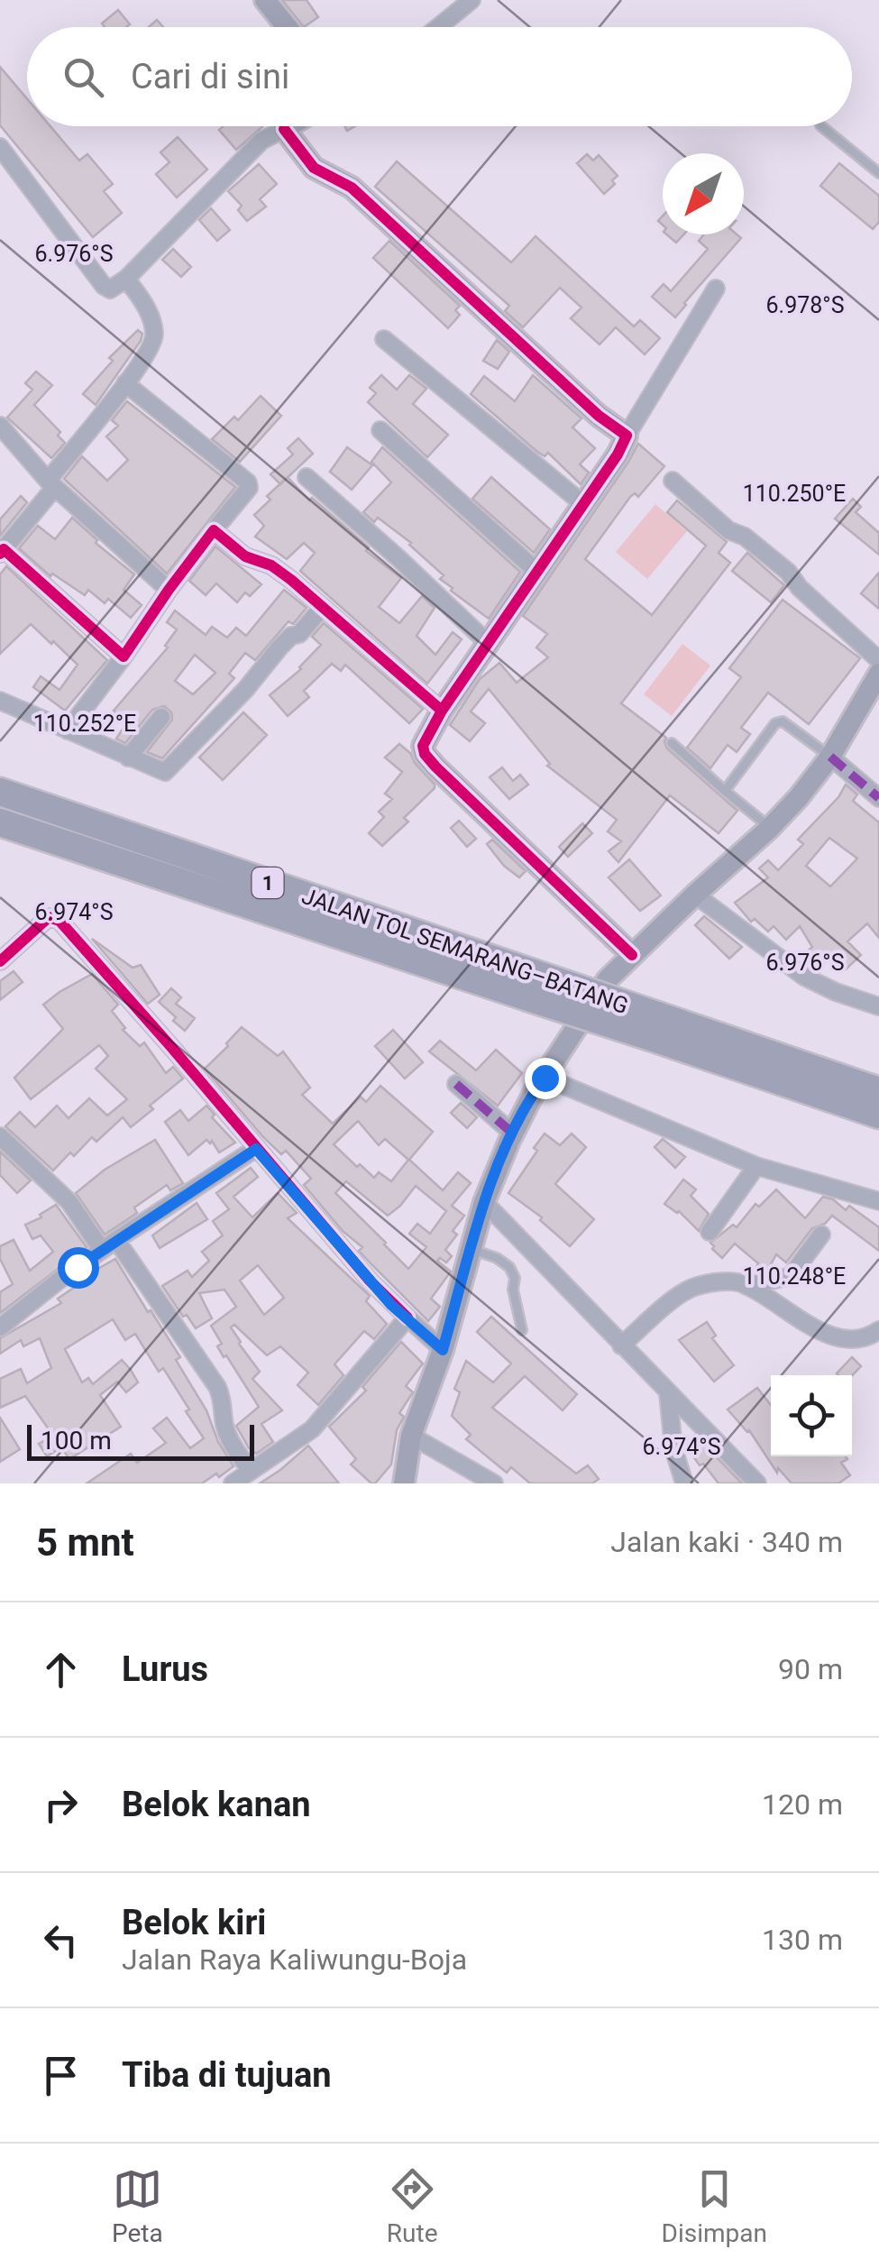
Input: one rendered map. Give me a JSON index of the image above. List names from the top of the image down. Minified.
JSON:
{"streets":{"highway":["1","JALAN TOL SEMARANG–BATANG"]},"scale_bar":"100 m","north":"bottom left","page":{"search":"Cari di sini","scale":"100 m","heading":["5 mnt","Jalan kaki · 340 m"],"list":[["Lurus","90 m"],["Belok kanan","120 m"],["Belok kiri","Jalan Raya Kaliwungu-Boja","130 m"],"Tiba di tujuan"],"nav":["Peta","Rute","Disimpan"]},"coordinates":["6.976°S","6.978°S","110.250°E","110.252°E","6.974°S","110.248°E"]}
